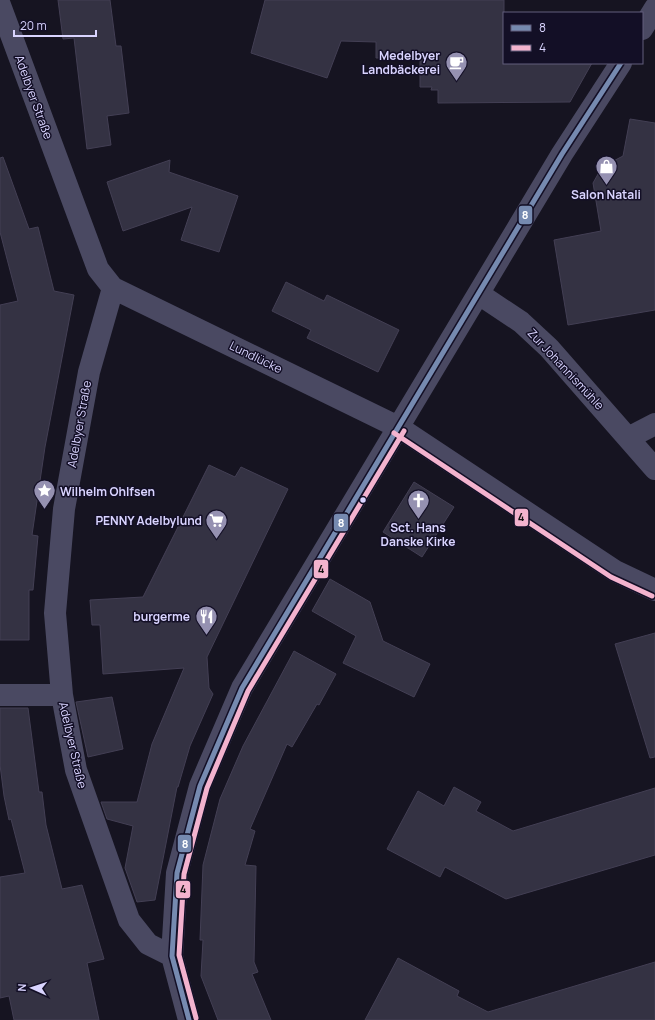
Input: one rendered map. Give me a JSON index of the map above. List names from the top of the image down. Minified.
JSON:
{"streets":{"street":["Adelbyer Straße","Lundlücke","Zur Johannismühle"]},"crossings":[["Adelbyer Straße","Lundlücke"]],"places":{"cafe":["Medelbyer Landbäckerei"],"shop":["Salon Natali"],"place":["Wilhelm Ohlfsen"],"church":["Sct. Hans Danske Kirke"],"supermarket":["PENNY Adelbylund"],"restaurant":["burgerme"]},"lines":["transit line 8","transit line 4"],"legend":["8","4"],"scale_bar":"20 m","north":"left"}
